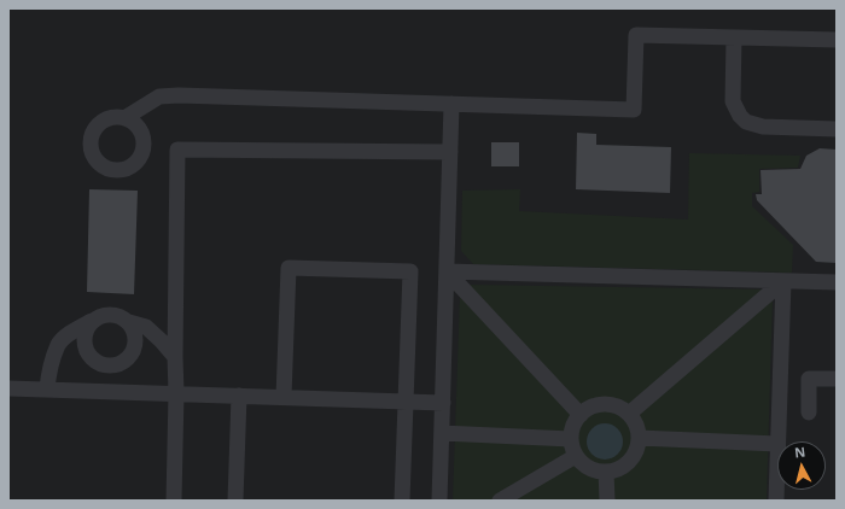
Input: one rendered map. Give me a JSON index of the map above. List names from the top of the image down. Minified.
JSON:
{"north":"top"}
